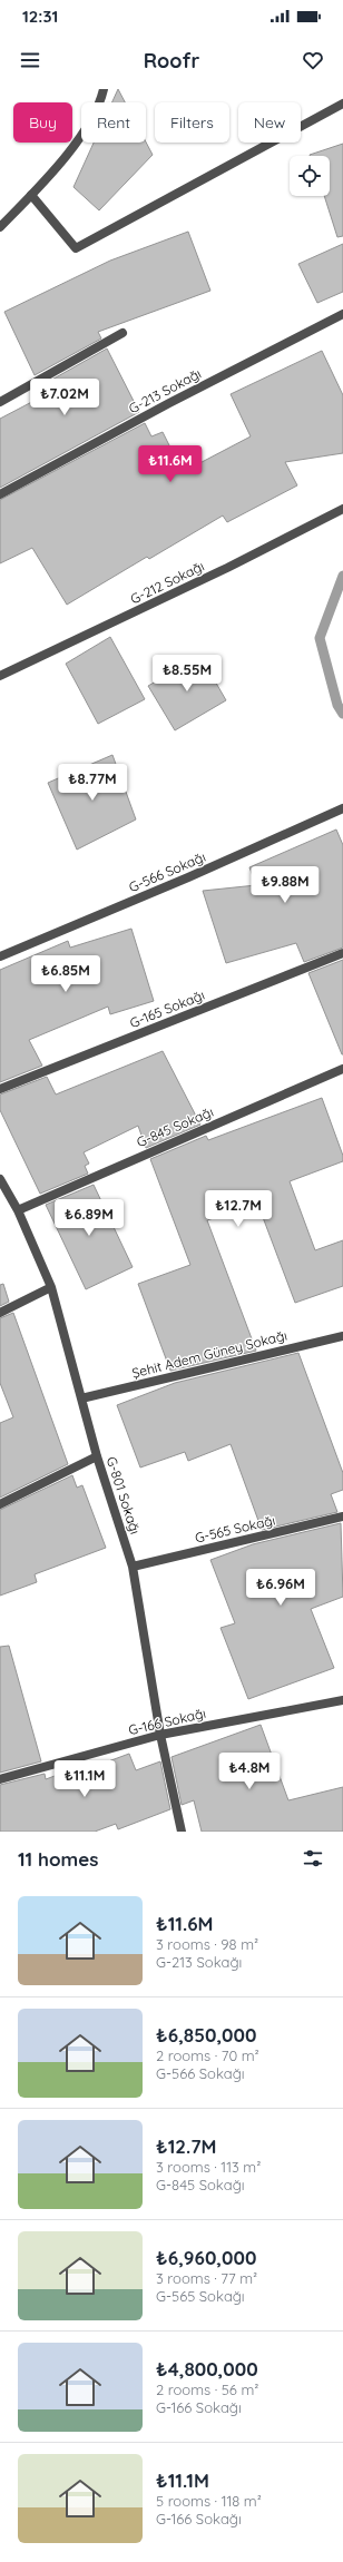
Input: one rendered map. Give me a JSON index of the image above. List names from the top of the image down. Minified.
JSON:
{"streets":{"street":["G-213 Sokağı","G-212 Sokağı","G-566 Sokağı","G-165 Sokağı","G-845 Sokağı","Şehit Adem Güney Sokağı","G-801 Sokağı","G-565 Sokağı","G-166 Sokağı"]},"crossings":[["G-845 Sokağı","G-801 Sokağı"],["Şehit Adem Güney Sokağı","G-801 Sokağı"],["G-801 Sokağı","G-565 Sokağı"],["G-801 Sokağı","G-166 Sokağı"]],"page":{"status":"12:31","header":"Roofr","chip":["Buy","Rent","Filters","New"],"price":["₺7.02M","₺11.6M","₺8.55M","₺8.77M","₺9.88M","₺6.85M","₺12.7M","₺6.89M","₺6.96M","₺4.8M","₺11.1M"],"heading":"11 homes","list":[{"name":"₺11.6M","note":"3 rooms · 98 m² · G-213 Sokağı"},{"name":"₺6,850,000","note":"2 rooms · 70 m² · G-566 Sokağı"},{"name":"₺12.7M","note":"3 rooms · 113 m² · G-845 Sokağı"},{"name":"₺6,960,000","note":"3 rooms · 77 m² · G-565 Sokağı"},{"name":"₺4,800,000","note":"2 rooms · 56 m² · G-166 Sokağı"},{"name":"₺11.1M","note":"5 rooms · 118 m² · G-166 Sokağı"}]}}
